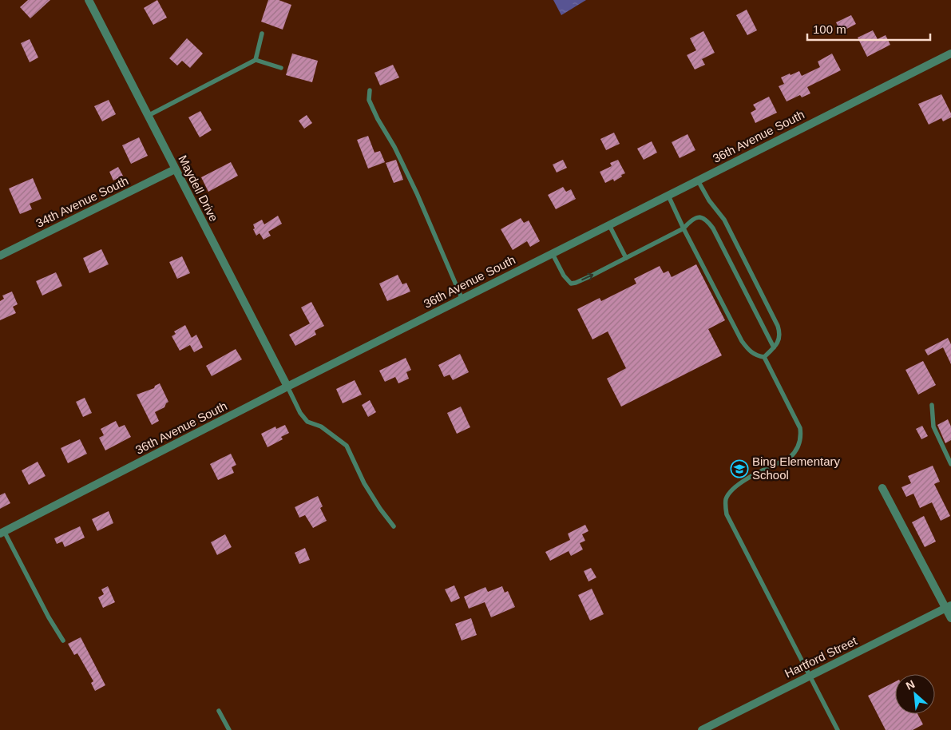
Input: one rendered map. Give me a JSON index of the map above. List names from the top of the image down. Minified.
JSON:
{"streets":{"street":["36th Avenue South","Maydell Drive","34th Avenue South","Hartford Street"]},"crossings":[["36th Avenue South","Maydell Drive"],["Maydell Drive","34th Avenue South"]],"places":{"school or university":["Bing Elementary School"]},"scale_bar":"100 m","north":"top left"}
